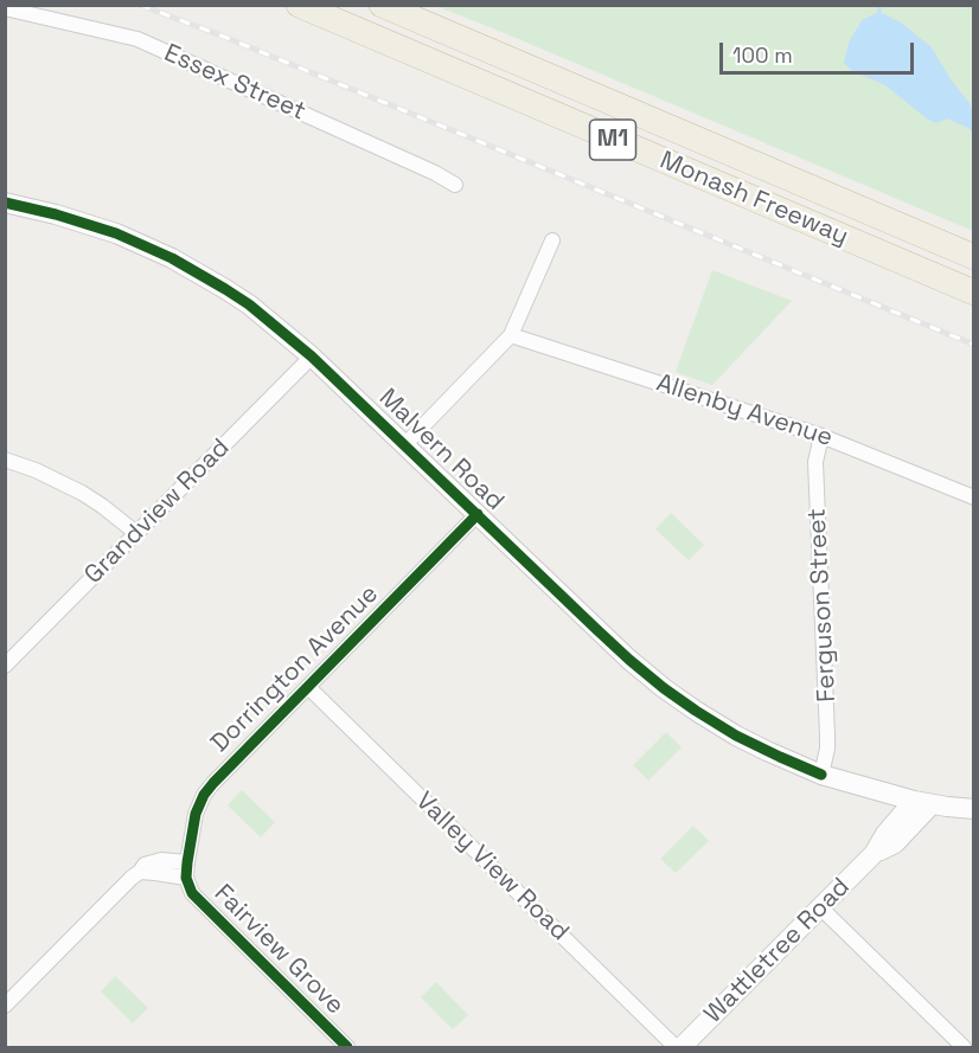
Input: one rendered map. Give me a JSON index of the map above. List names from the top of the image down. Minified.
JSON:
{"streets":{"highway":["M1","Monash Freeway"],"main road":["Malvern Road","Wattletree Road"],"street":["Essex Street","Allenby Avenue","Grandview Road","Ferguson Street","Dorrington Avenue","Valley View Road","Fairview Grove"]},"crossings":[["Allenby Avenue","Ferguson Street"],["Malvern Road","Grandview Road"],["Malvern Road","Ferguson Street"],["Malvern Road","Dorrington Avenue"],["Malvern Road","Wattletree Road"],["Dorrington Avenue","Valley View Road"],["Dorrington Avenue","Fairview Grove"],["Valley View Road","Wattletree Road"]],"scale_bar":"100 m"}
